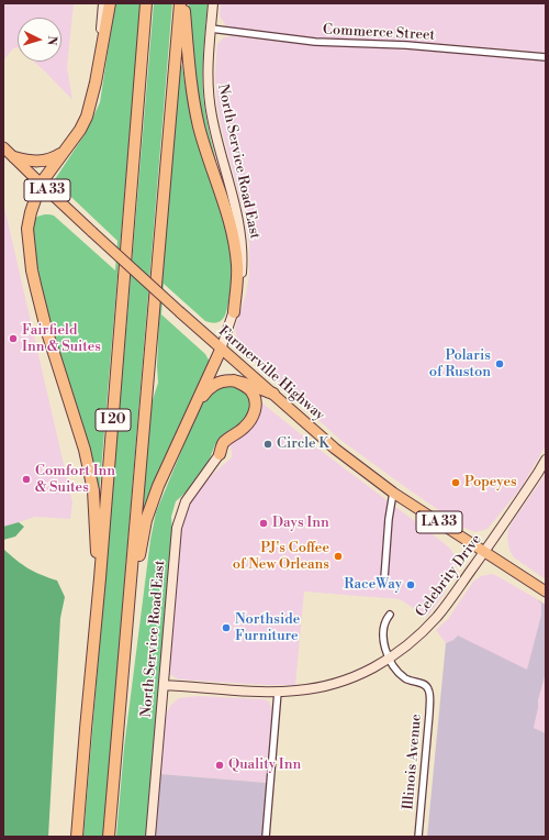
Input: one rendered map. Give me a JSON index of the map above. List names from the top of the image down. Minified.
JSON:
{"streets":{"highway":["I 20"],"main road":["LA 33","Farmerville Highway"],"street":["Commerce Street","North Service Road East","Celebrity Drive","Illinois Avenue"]},"crossings":[["Commerce Street","North Service Road East"],["North Service Road East","Farmerville Highway"],["North Service Road East","Celebrity Drive"],["Farmerville Highway","Celebrity Drive"],["Celebrity Drive","Illinois Avenue"]],"places":["Fairfield Inn & Suites","Polaris of Ruston","Circle K","Comfort Inn & Suites","Popeyes","Days Inn","PJ's Coffee of New Orleans","RaceWay","Northside Furniture","Quality Inn"],"north":"right"}
